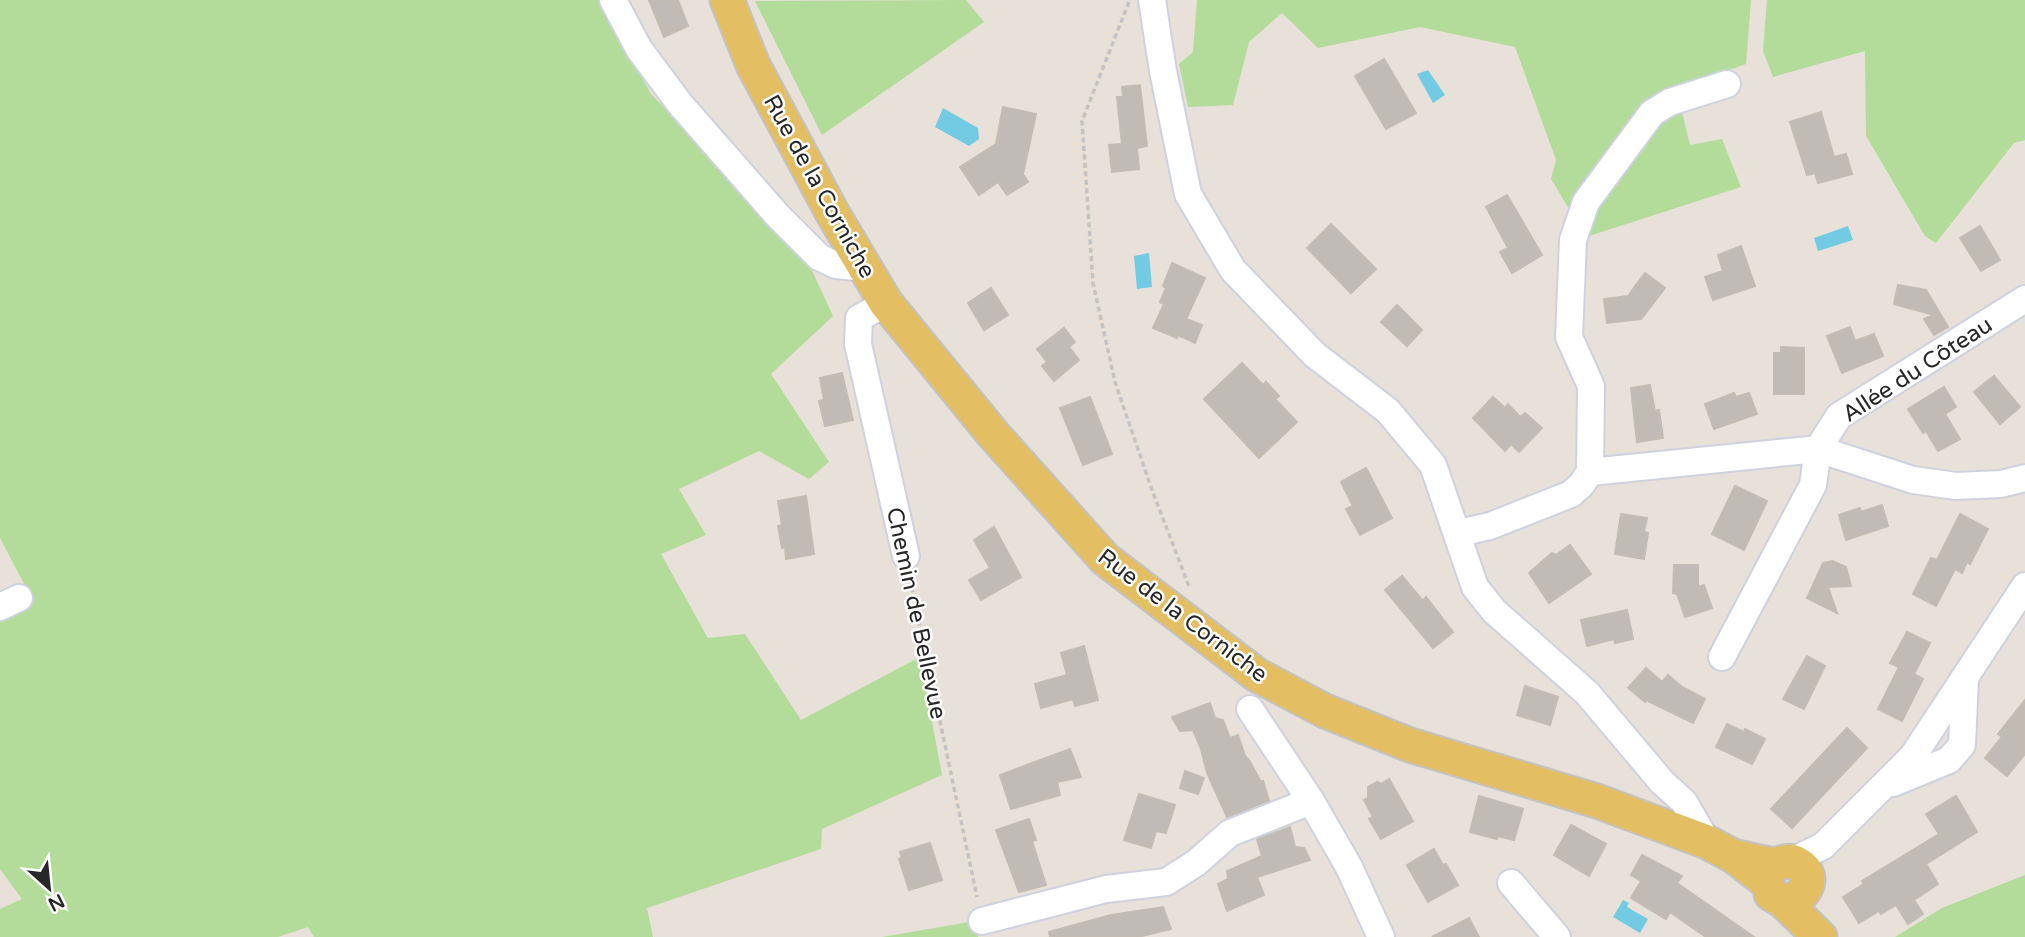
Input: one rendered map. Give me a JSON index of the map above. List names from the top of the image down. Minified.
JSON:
{"streets":{"main road":["Rue de la Corniche"],"street":["Allée du Côteau","Chemin de Bellevue"]},"crossings":[["Rue de la Corniche","Chemin de Bellevue"]],"north":"bottom right"}
